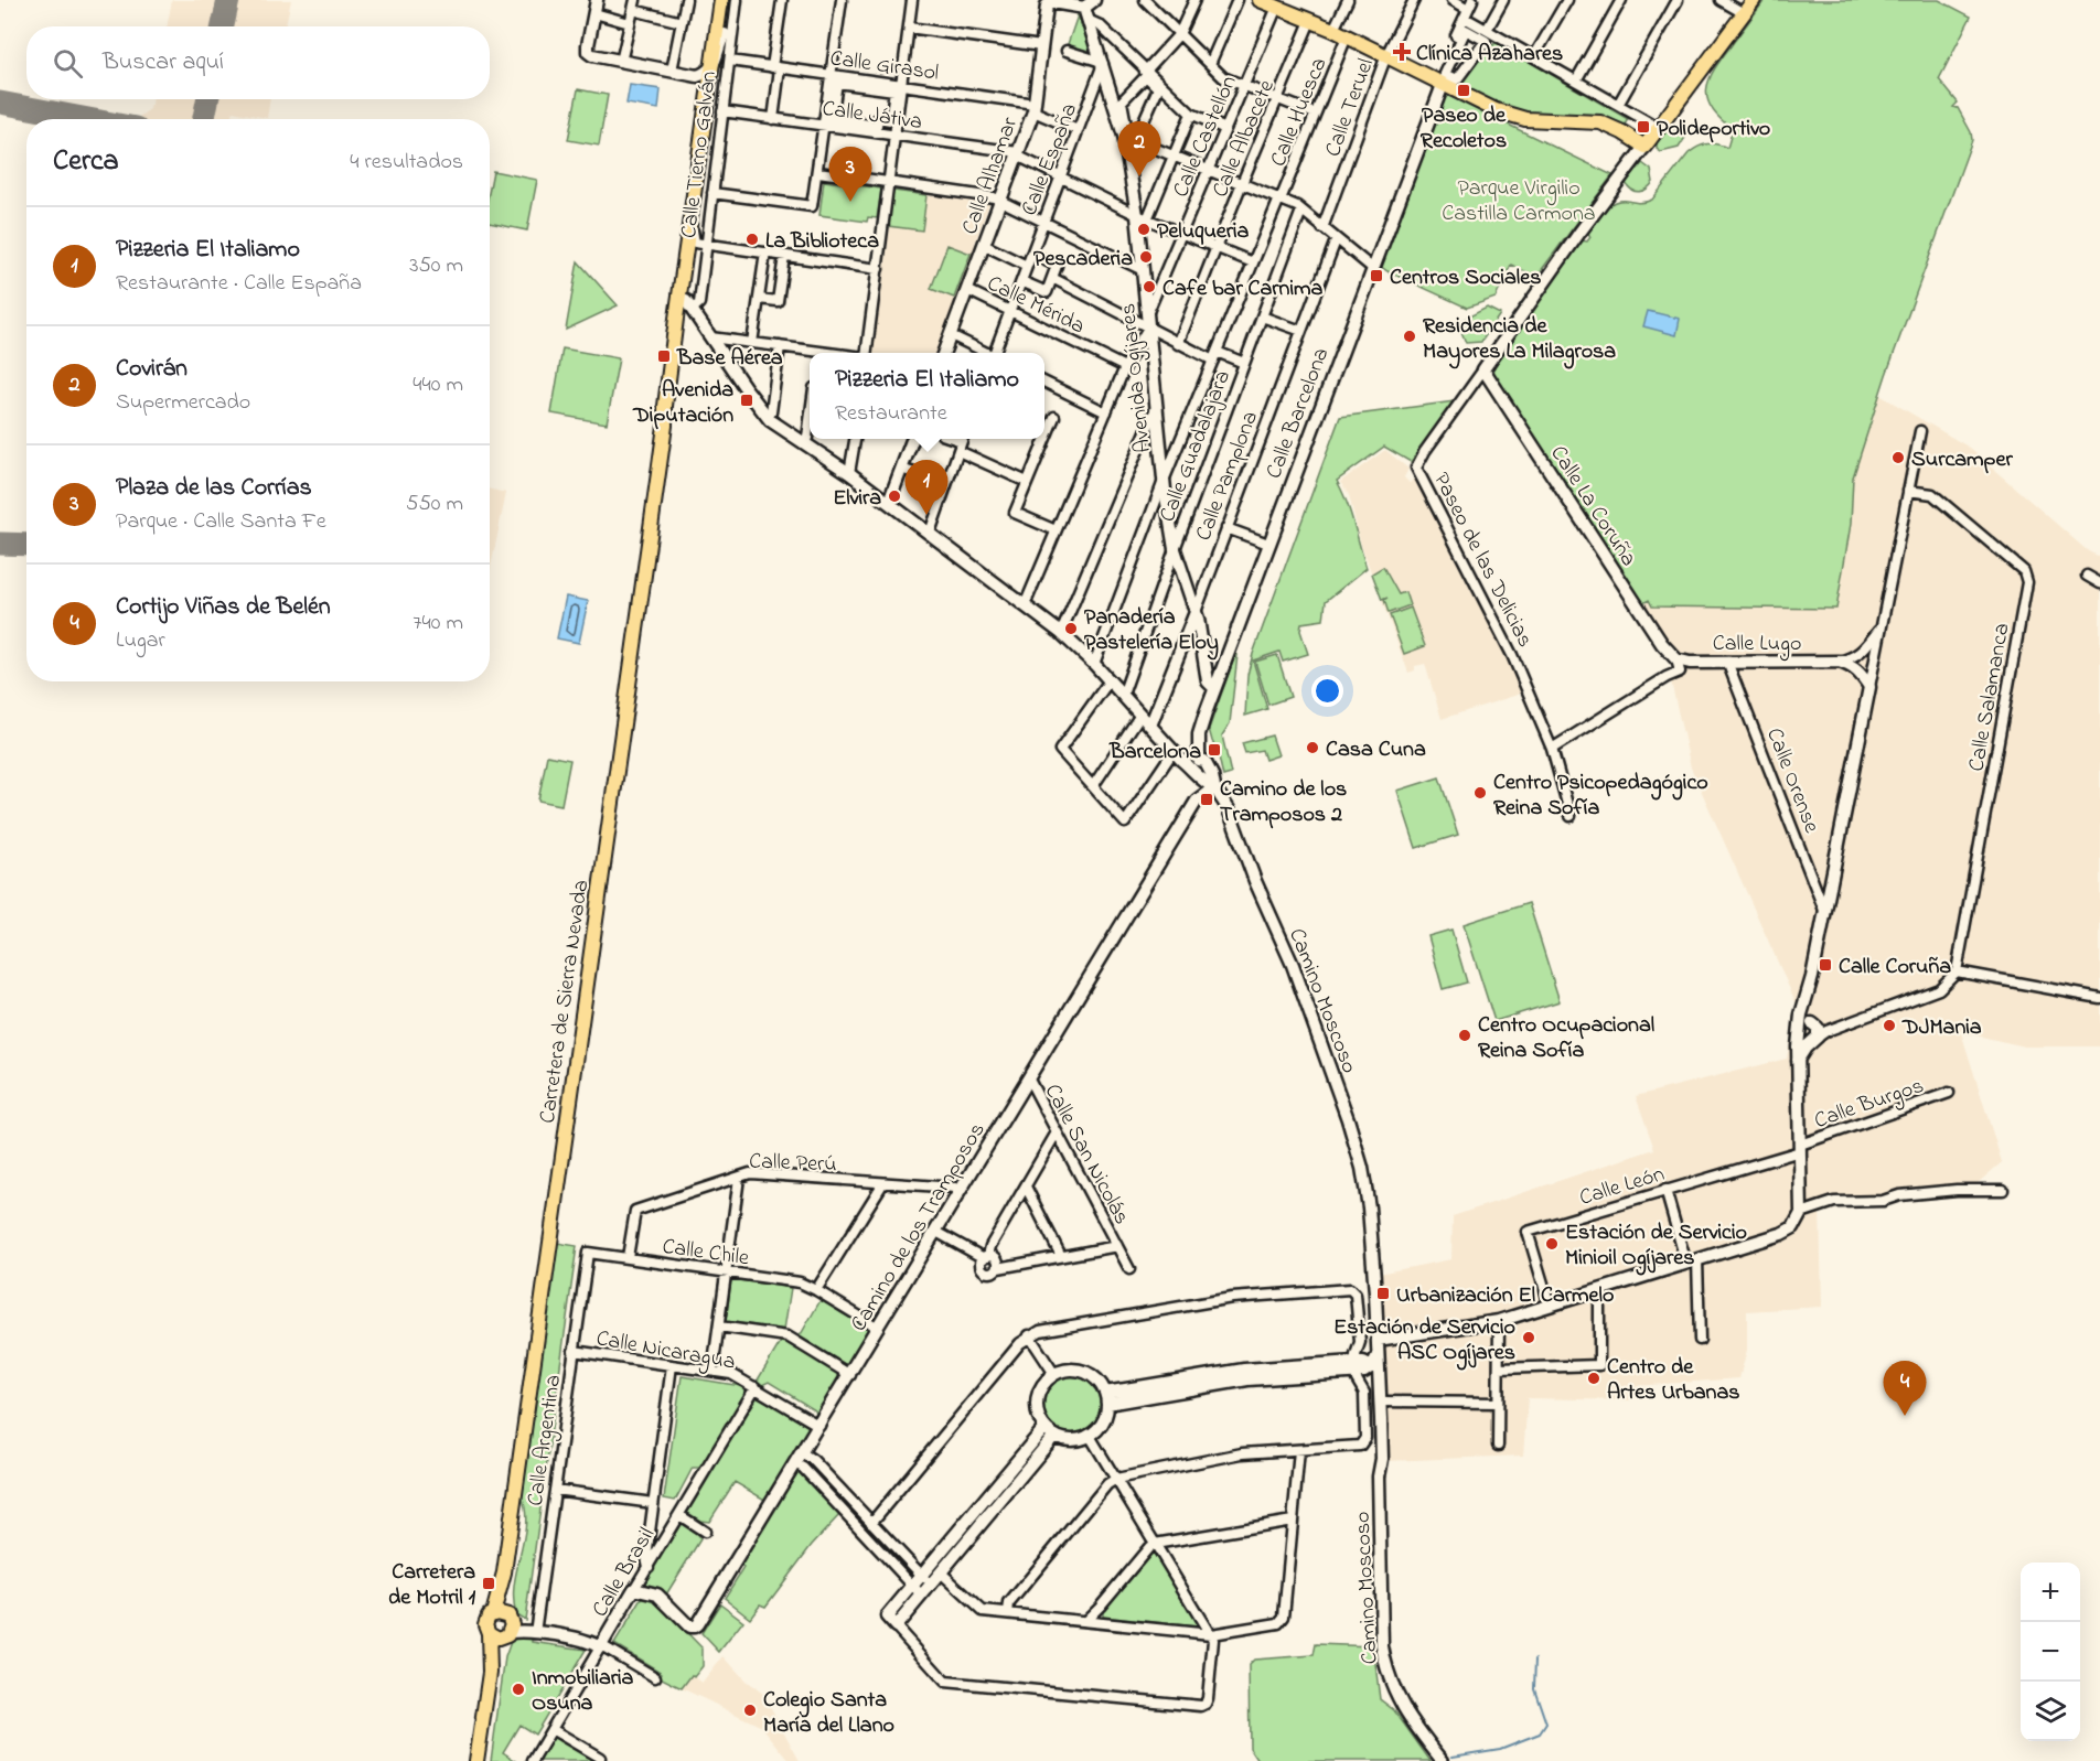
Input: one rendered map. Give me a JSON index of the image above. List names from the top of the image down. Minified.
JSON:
{"streets":{"main road":["Calle Tierno Galván","Carretera de Sierra Nevada"],"street":["Calle Girasol","Calle Teruel","Calle Huesca","Calle Játiva","Calle Castellón","Calle Albacete","Calle España","Calle Alhamar","Calle Mérida","Avenida Ogíjares","Calle Barcelona","Calle Guadalajara","Calle Pamplona","Calle La Coruña","Paseo de las Delicias","Calle Lugo","Calle Salamanca","Calle Orense","Camino Moscoso","Calle Burgos","Calle San Nicolás","Calle Perú","Calle León","Camino de los Tramposos","Calle Chile","Calle Nicaragua","Calle Argentina","Calle Brasil"]},"crossings":[["Calle Girasol","Calle Tierno Galván"],["Calle Girasol","Calle España"],["Calle Girasol","Calle Alhamar"],["Calle Huesca","Calle Játiva"],["Calle Huesca","Avenida Ogíjares"],["Calle Játiva","Calle Castellón"],["Calle Játiva","Calle Albacete"],["Calle Játiva","Calle Tierno Galván"],["Calle Játiva","Calle España"],["Calle Játiva","Calle Alhamar"],["Calle Játiva","Avenida Ogíjares"],["Calle Castellón","Calle Mérida"],["Calle Castellón","Avenida Ogíjares"],["Calle Tierno Galván","Carretera de Sierra Nevada"],["Calle España","Calle Mérida"],["Calle España","Avenida Ogíjares"],["Calle Alhamar","Calle Mérida"],["Avenida Ogíjares","Calle Barcelona"],["Avenida Ogíjares","Calle Guadalajara"],["Avenida Ogíjares","Calle Pamplona"],["Calle Barcelona","Camino Moscoso"],["Calle La Coruña","Paseo de las Delicias"],["Calle La Coruña","Calle Lugo"],["Calle Lugo","Calle Orense"],["Camino Moscoso","Camino de los Tramposos"],["Calle Burgos","Calle León"],["Calle San Nicolás","Camino de los Tramposos"],["Calle Perú","Camino de los Tramposos"],["Calle Perú","Calle Chile"],["Camino de los Tramposos","Calle Chile"],["Camino de los Tramposos","Calle Nicaragua"],["Camino de los Tramposos","Calle Brasil"],["Calle Chile","Calle Argentina"],["Calle Nicaragua","Calle Argentina"],["Calle Nicaragua","Calle Brasil"]],"parks":["Parque Virgilio Castilla Carmona"],"places":{"health":["Clínica Azahares"],"transit":["Paseo de Recoletos","Polideportivo","Centros Sociales","Base Aérea","Avenida Diputación","Barcelona","Camino de los Tramposos 2","Calle Coruña","Urbanización El Carmelo","Carretera de Motril 1"],"other":["Peluqueria","La Biblioteca","Pescaderia","Cafe bar Carnima","Residencia de Mayores La Milagrosa","Surcamper","Elvira","Panadería Pastelería Eloy","Casa Cuna","Centro Psicopedagógico Reina Sofía","DJMania","Centro Ocupacional Reina Sofía","Estación de Servicio Minioil Ogíjares","Estación de Servicio ASC Ogíjares","Centro de Artes Urbanas","Inmobiliaria Osuna","Colegio Santa María del Llano"]},"page":{"search":"Buscar aquí","heading":["Cerca","4 resultados"],"pins":["2","3","1","4"],"list":[{"mark":"1","name":"Pizzeria El Italiamo","note":"Restaurante · Calle España","value":"350 m"},{"mark":"2","name":"Covirán","note":"Supermercado","value":"440 m"},{"mark":"3","name":"Plaza de las Corrías","note":"Parque · Calle Santa Fe","value":"550 m"},{"mark":"4","name":"Cortijo Viñas de Belén","note":"Lugar","value":"740 m"}],"popup":["Pizzeria El Italiamo","Restaurante"],"map_buttons":["+","−"]}}
